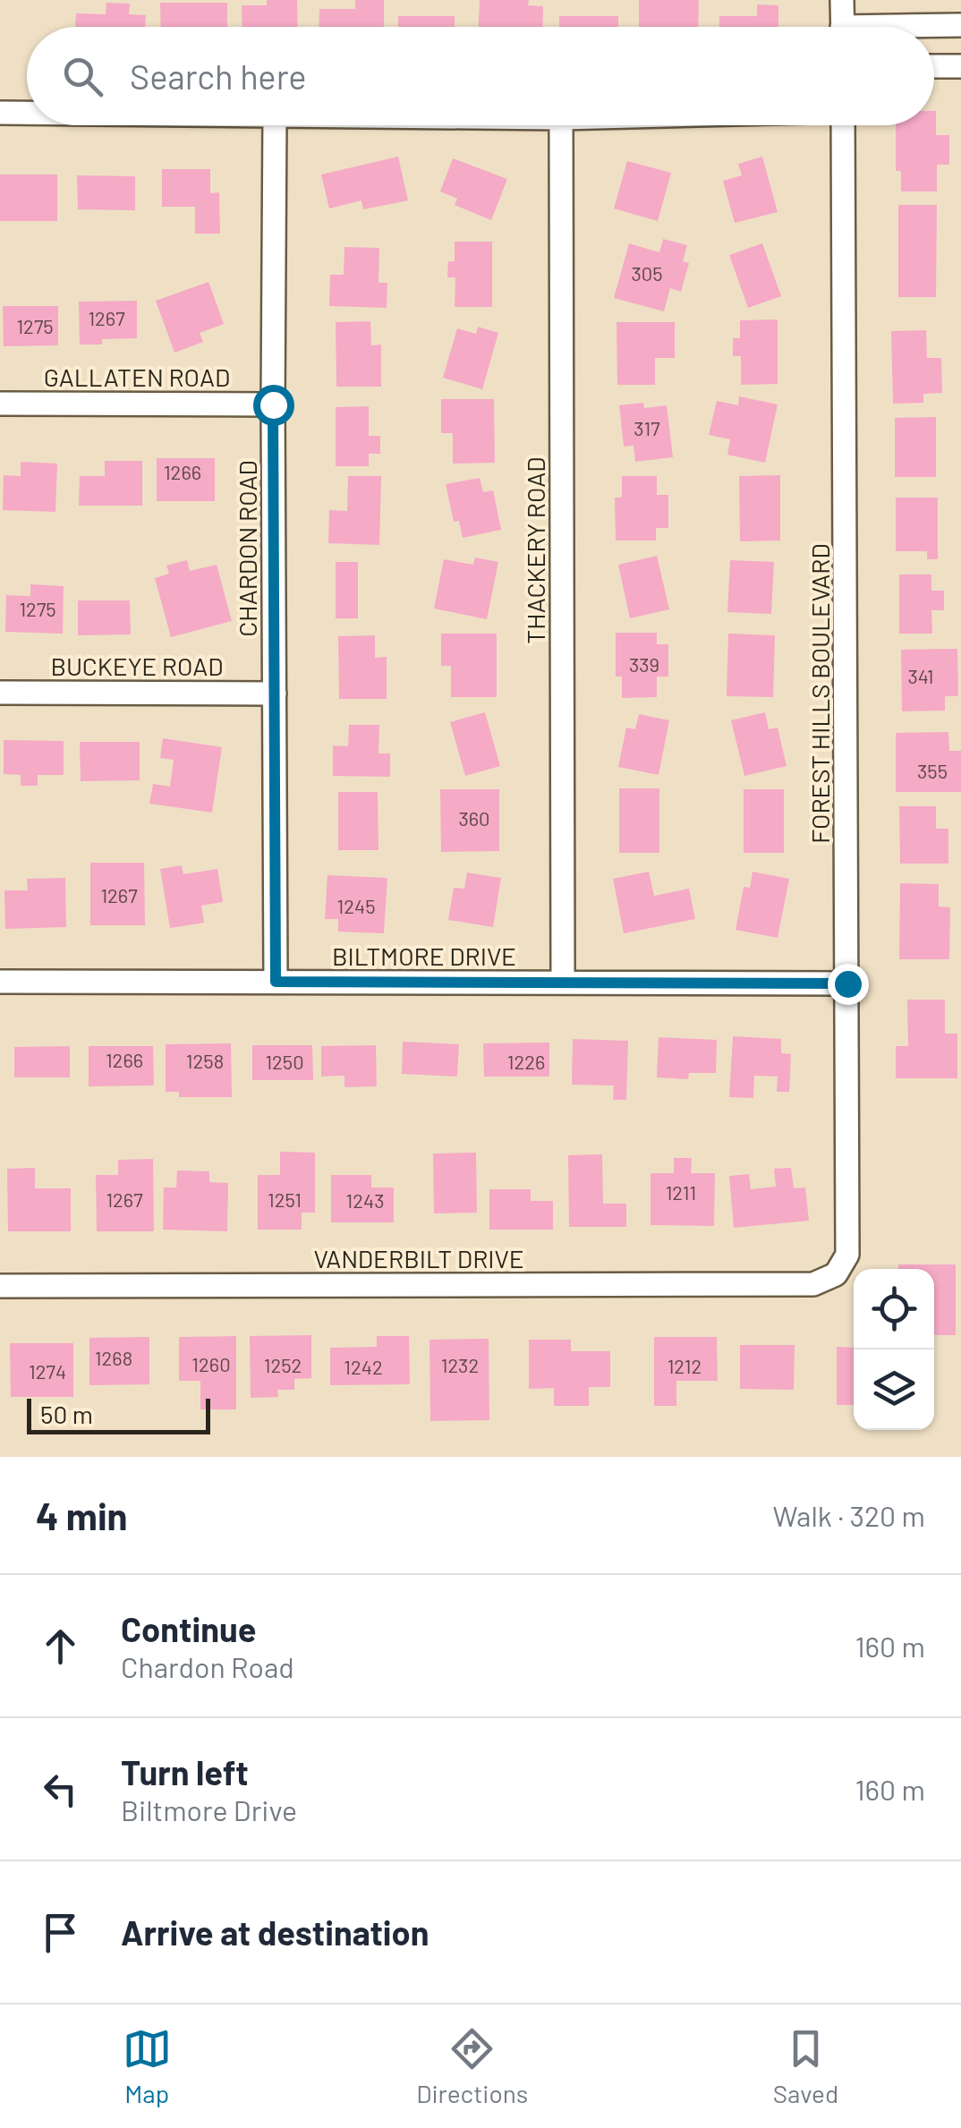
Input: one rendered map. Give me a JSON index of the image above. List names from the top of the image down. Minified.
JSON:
{"streets":{"street":["GALLATEN ROAD","CHARDON ROAD","THACKERY ROAD","BUCKEYE ROAD","FOREST HILLS BOULEVARD","BILTMORE DRIVE","VANDERBILT DRIVE"]},"crossings":[["GALLATEN ROAD","CHARDON ROAD"],["CHARDON ROAD","BUCKEYE ROAD"],["CHARDON ROAD","BILTMORE DRIVE"],["THACKERY ROAD","BILTMORE DRIVE"],["FOREST HILLS BOULEVARD","BILTMORE DRIVE"],["FOREST HILLS BOULEVARD","VANDERBILT DRIVE"]],"house_numbers":["305","1267","1275","317","1266","1275","339","341","355","360","1267","1245","1266","1258","1250","1226","1211","1267","1251","1243","1268","1260","1252","1232","1212","1242","1274"],"scale_bar":"50 m","page":{"search":"Search here","scale":"50 m","heading":["4 min","Walk · 320 m"],"list":[["Continue","Chardon Road","160 m"],["Turn left","Biltmore Drive","160 m"],"Arrive at destination"],"nav":["Map","Directions","Saved"]}}
